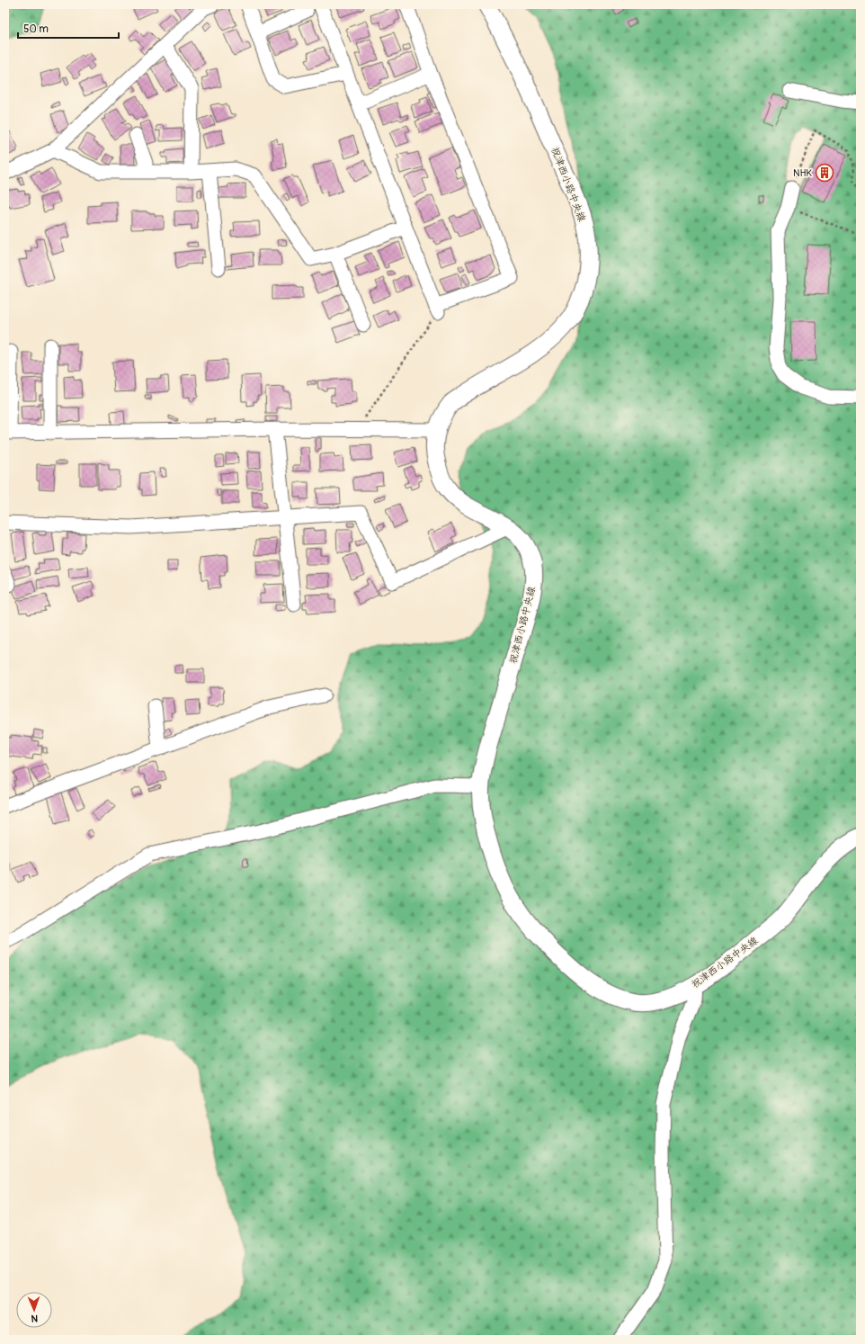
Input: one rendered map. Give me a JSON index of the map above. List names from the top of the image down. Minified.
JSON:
{"streets":{"main road":["祝津西小路中央線"]},"places":{"building":["NHK"]},"scale_bar":"50 m","north":"bottom"}
